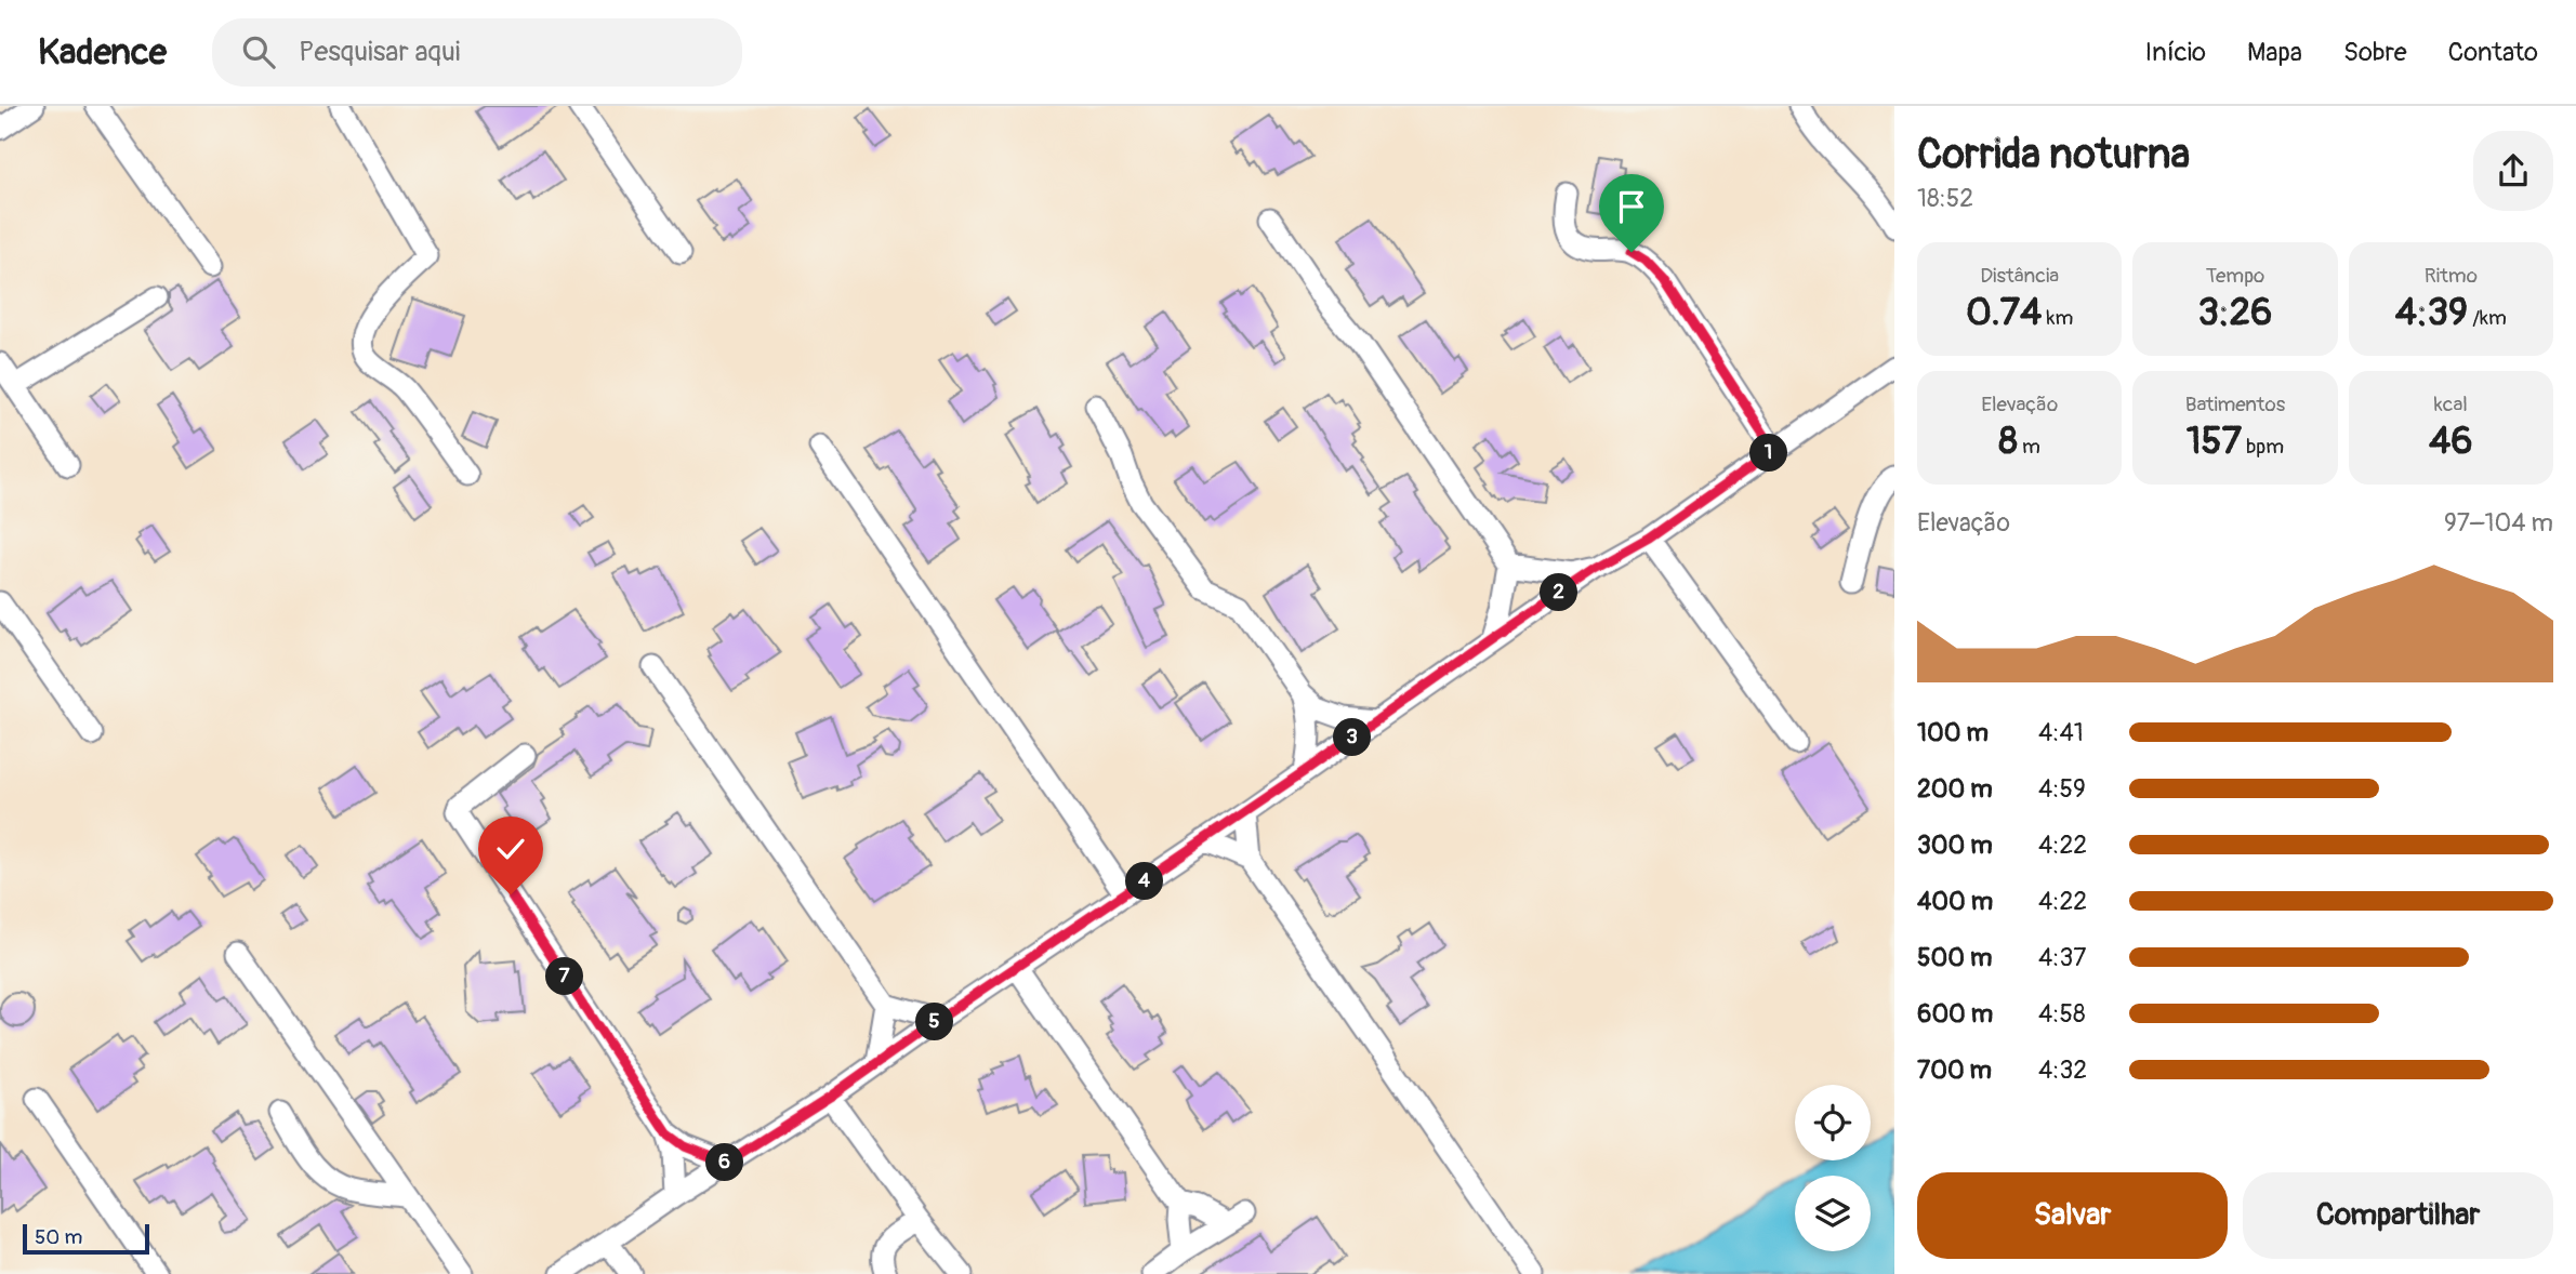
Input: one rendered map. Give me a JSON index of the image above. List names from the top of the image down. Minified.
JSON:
{"scale_bar":"50 m","page":{"header":"Kadence","search":"Pesquisar aqui","nav":["Início","Mapa","Sobre","Contato"],"heading":["Corrida noturna","18:52"],"stats":[["Distância","0.74 km"],["Tempo","3:26"],["Ritmo","4:39 /km"],["Elevação","8 m"],["Batimentos","157 bpm"],["kcal","46"]],"pins":["1","2","3","4","7","5","6"],"chart":["Elevação","97–104 m"],"list":[{"name":"100 m","note":"4:41"},{"name":"200 m","note":"4:59"},{"name":"300 m","note":"4:22"},{"name":"400 m","note":"4:22"},{"name":"500 m","note":"4:37"},{"name":"600 m","note":"4:58"},{"name":"700 m","note":"4:32"}],"buttons":["Salvar","Compartilhar"],"scale":"50 m"}}
